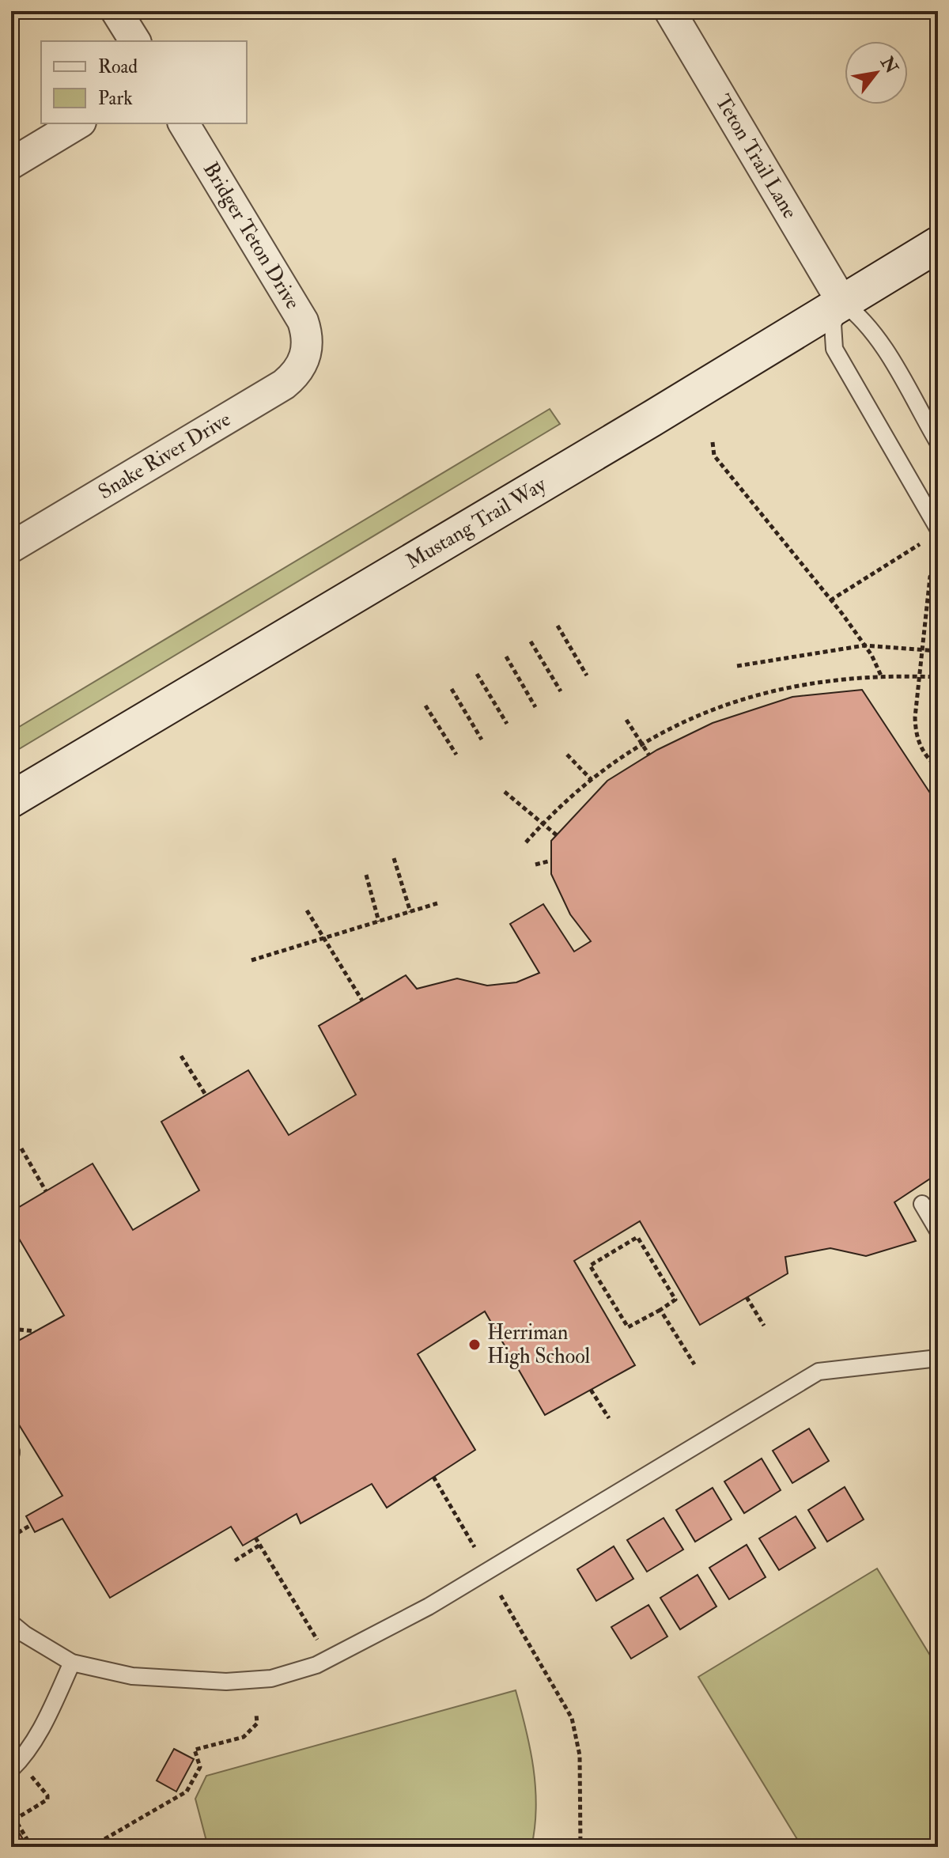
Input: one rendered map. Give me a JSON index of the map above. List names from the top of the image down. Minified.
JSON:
{"streets":{"main road":["Mustang Trail Way"],"street":["Teton Trail Lane","Bridger Teton Drive","Snake River Drive"]},"crossings":[["Teton Trail Lane","Mustang Trail Way"],["Bridger Teton Drive","Snake River Drive"]],"places":["Herriman High School"],"legend":["Road","Park"],"north":"top right"}
